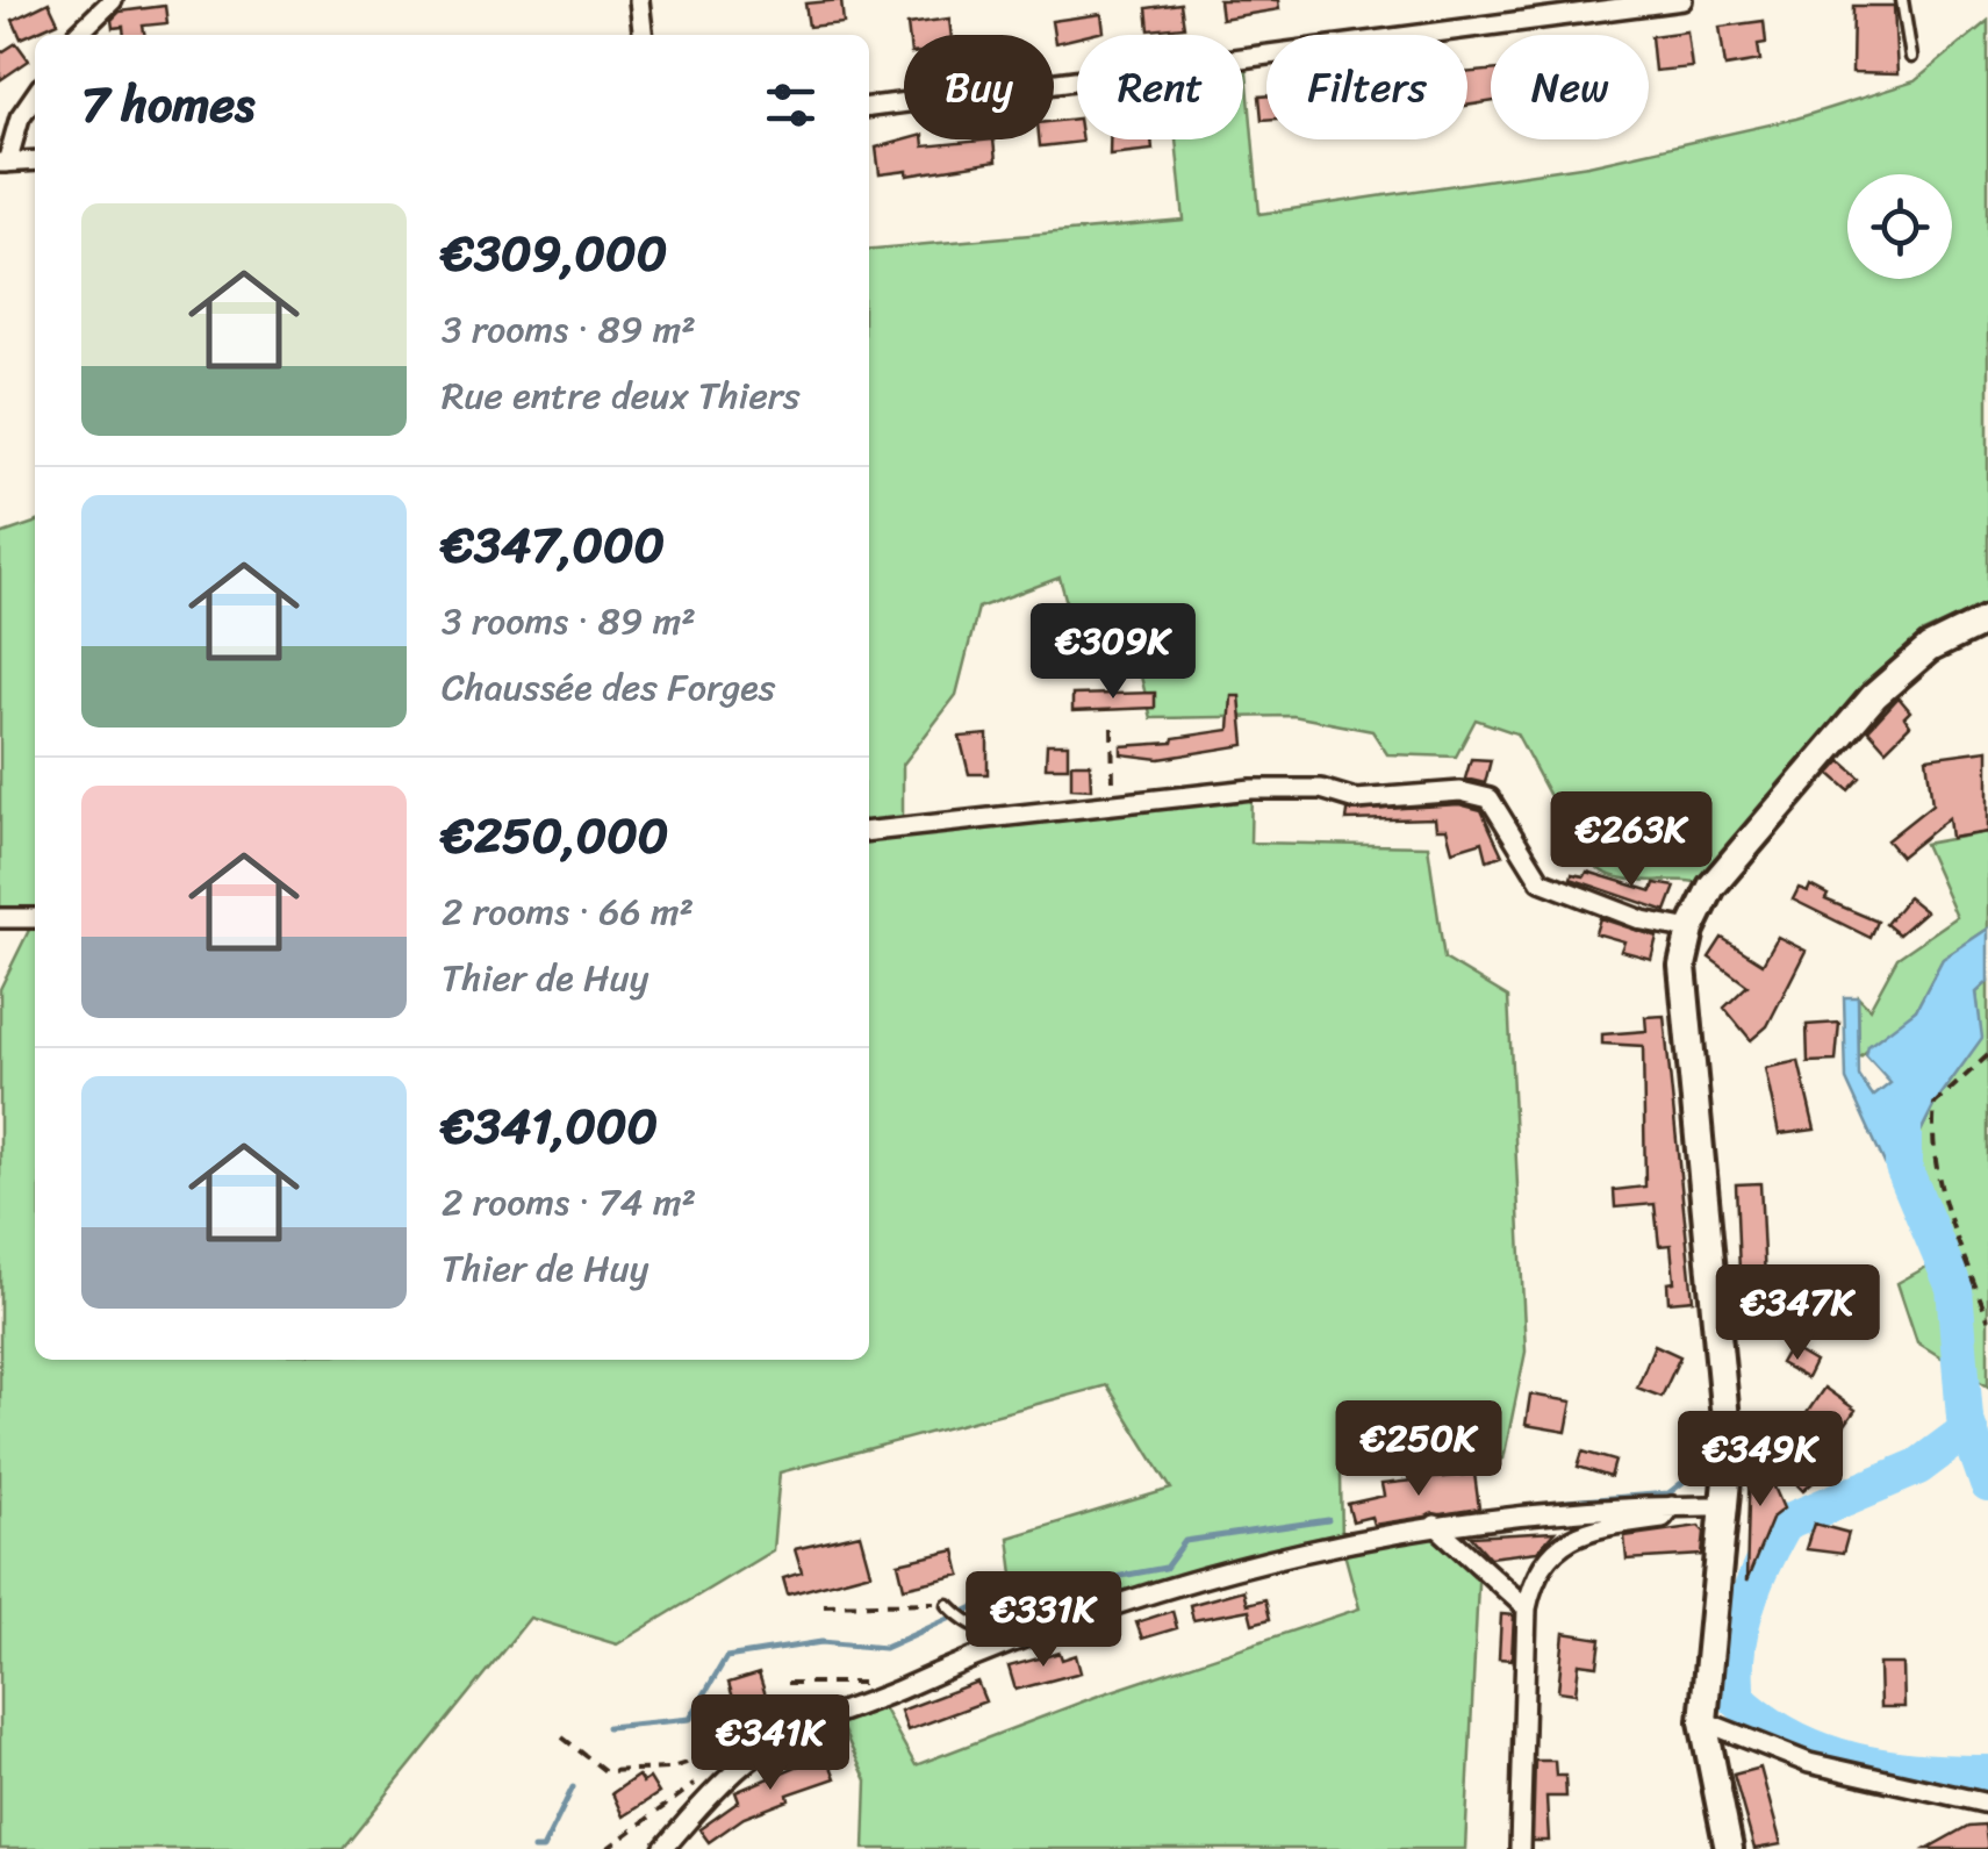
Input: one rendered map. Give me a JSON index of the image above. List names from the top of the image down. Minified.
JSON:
{"page":{"chip":["Buy","Rent","Filters","New"],"heading":"7 homes","list":[{"name":"€309,000","note":"3 rooms · 89 m² · Rue entre deux Thiers"},{"name":"€347,000","note":"3 rooms · 89 m² · Chaussée des Forges"},{"name":"€250,000","note":"2 rooms · 66 m² · Thier de Huy"},{"name":"€341,000","note":"2 rooms · 74 m² · Thier de Huy"}],"price":["€309K","€263K","€347K","€250K","€349K","€331K","€341K"]}}
